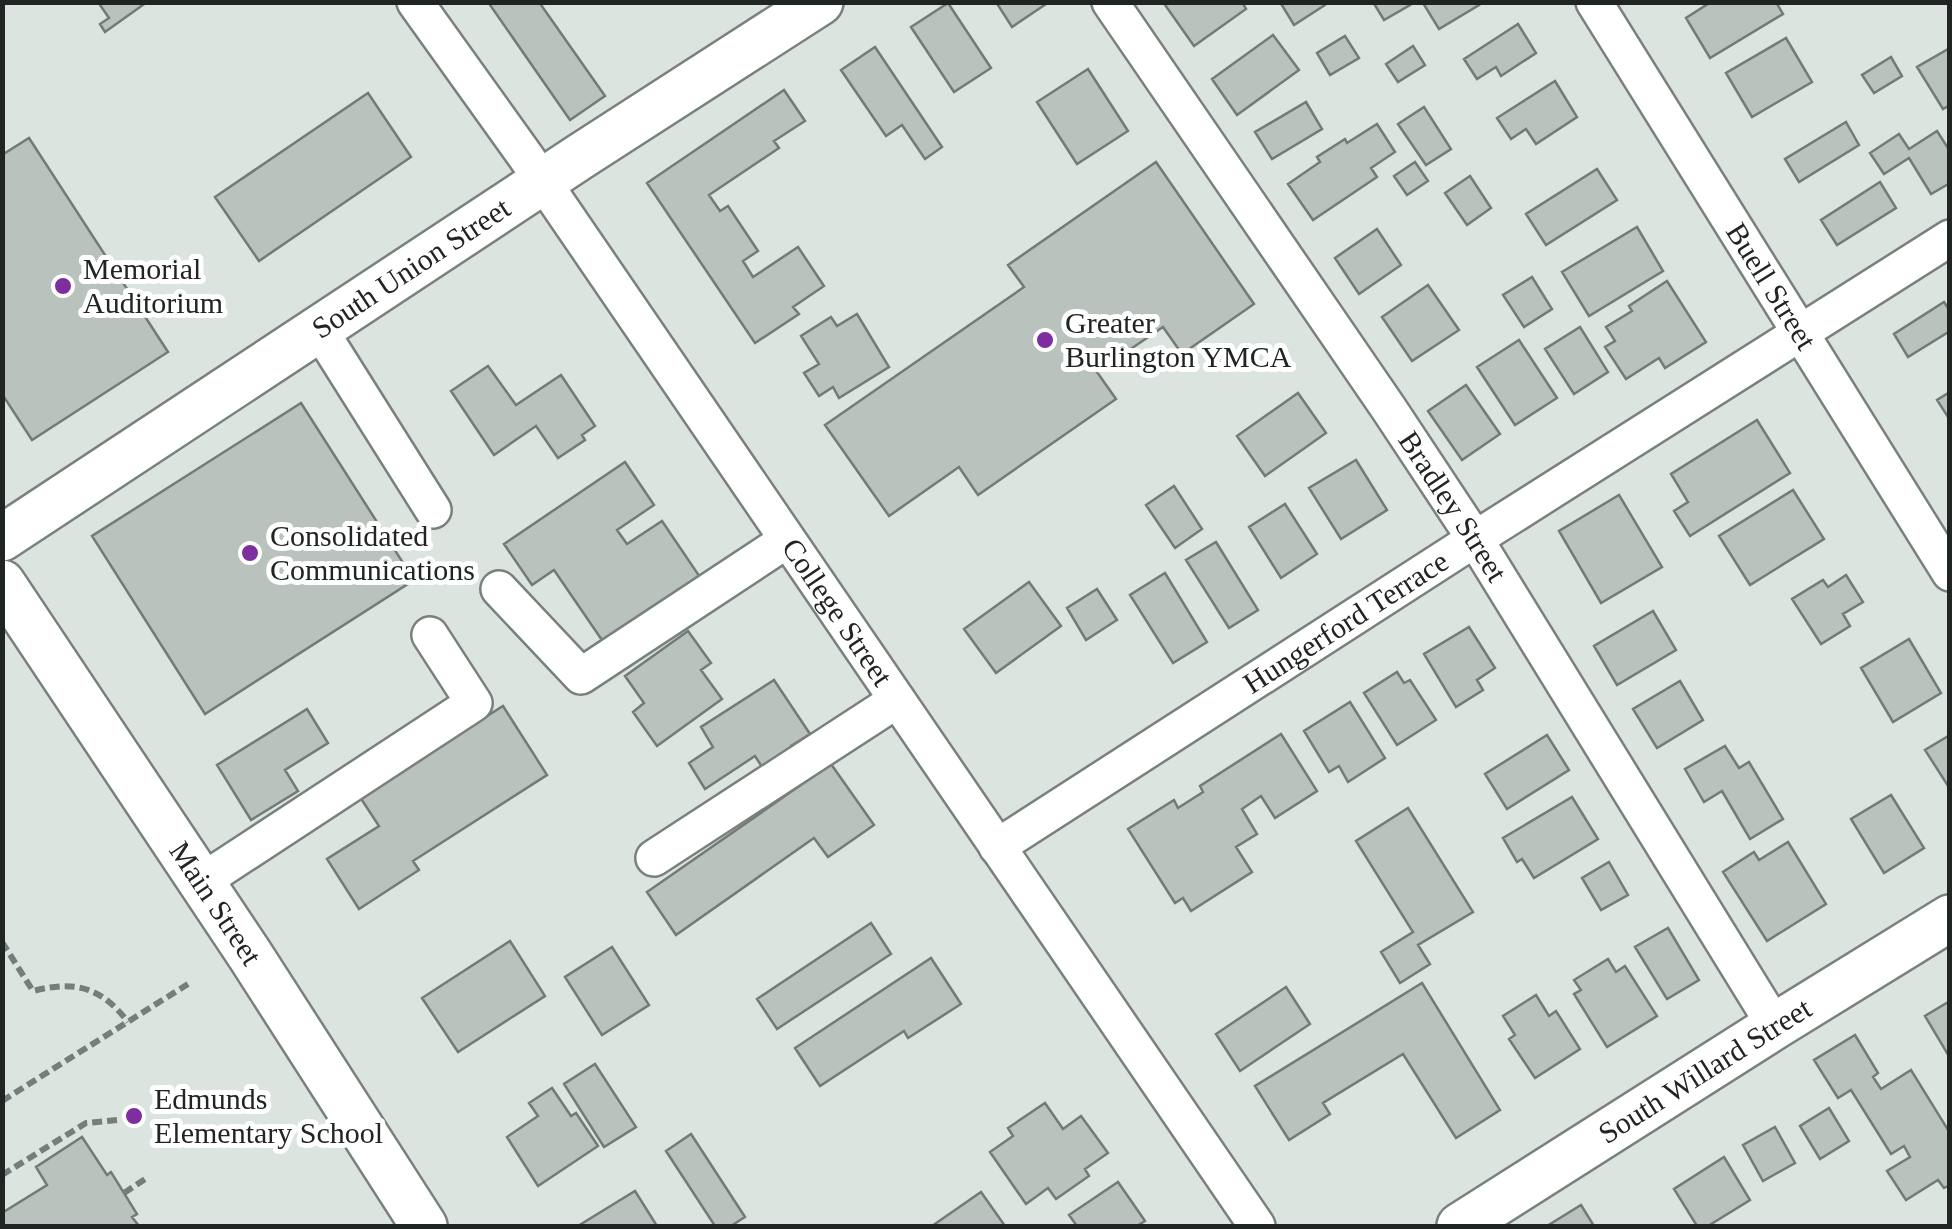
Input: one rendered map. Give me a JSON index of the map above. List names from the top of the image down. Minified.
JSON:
{"streets":{"main road":["South Union Street","Main Street","South Willard Street"],"street":["Buell Street","Bradley Street","College Street","Hungerford Terrace"]},"crossings":[["South Union Street","College Street"],["Buell Street","Hungerford Terrace"],["Bradley Street","Hungerford Terrace"],["Bradley Street","South Willard Street"],["College Street","Hungerford Terrace"]],"places":["Memorial Auditorium","Greater Burlington YMCA","Consolidated Communications","Edmunds Elementary School"]}
